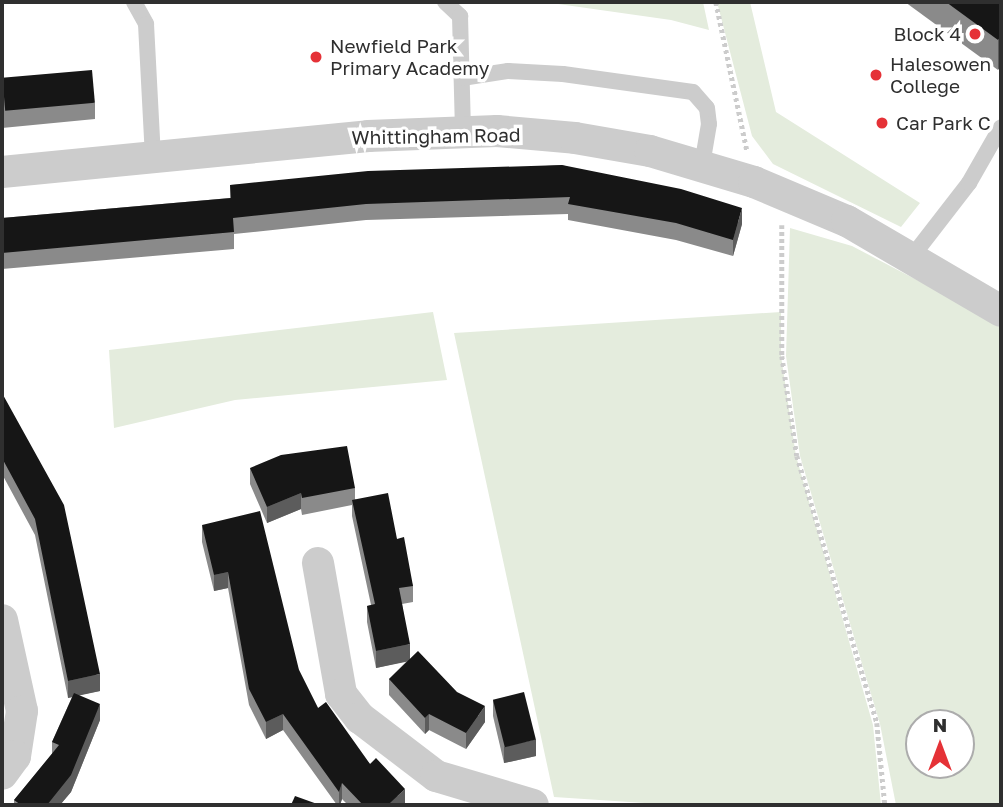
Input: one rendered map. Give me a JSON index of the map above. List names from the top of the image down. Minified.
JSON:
{"streets":{"street":["Whittingham Road"]},"places":["Block 4","Newfield Park Primary Academy","Halesowen College","Car Park C"],"north":"top"}
